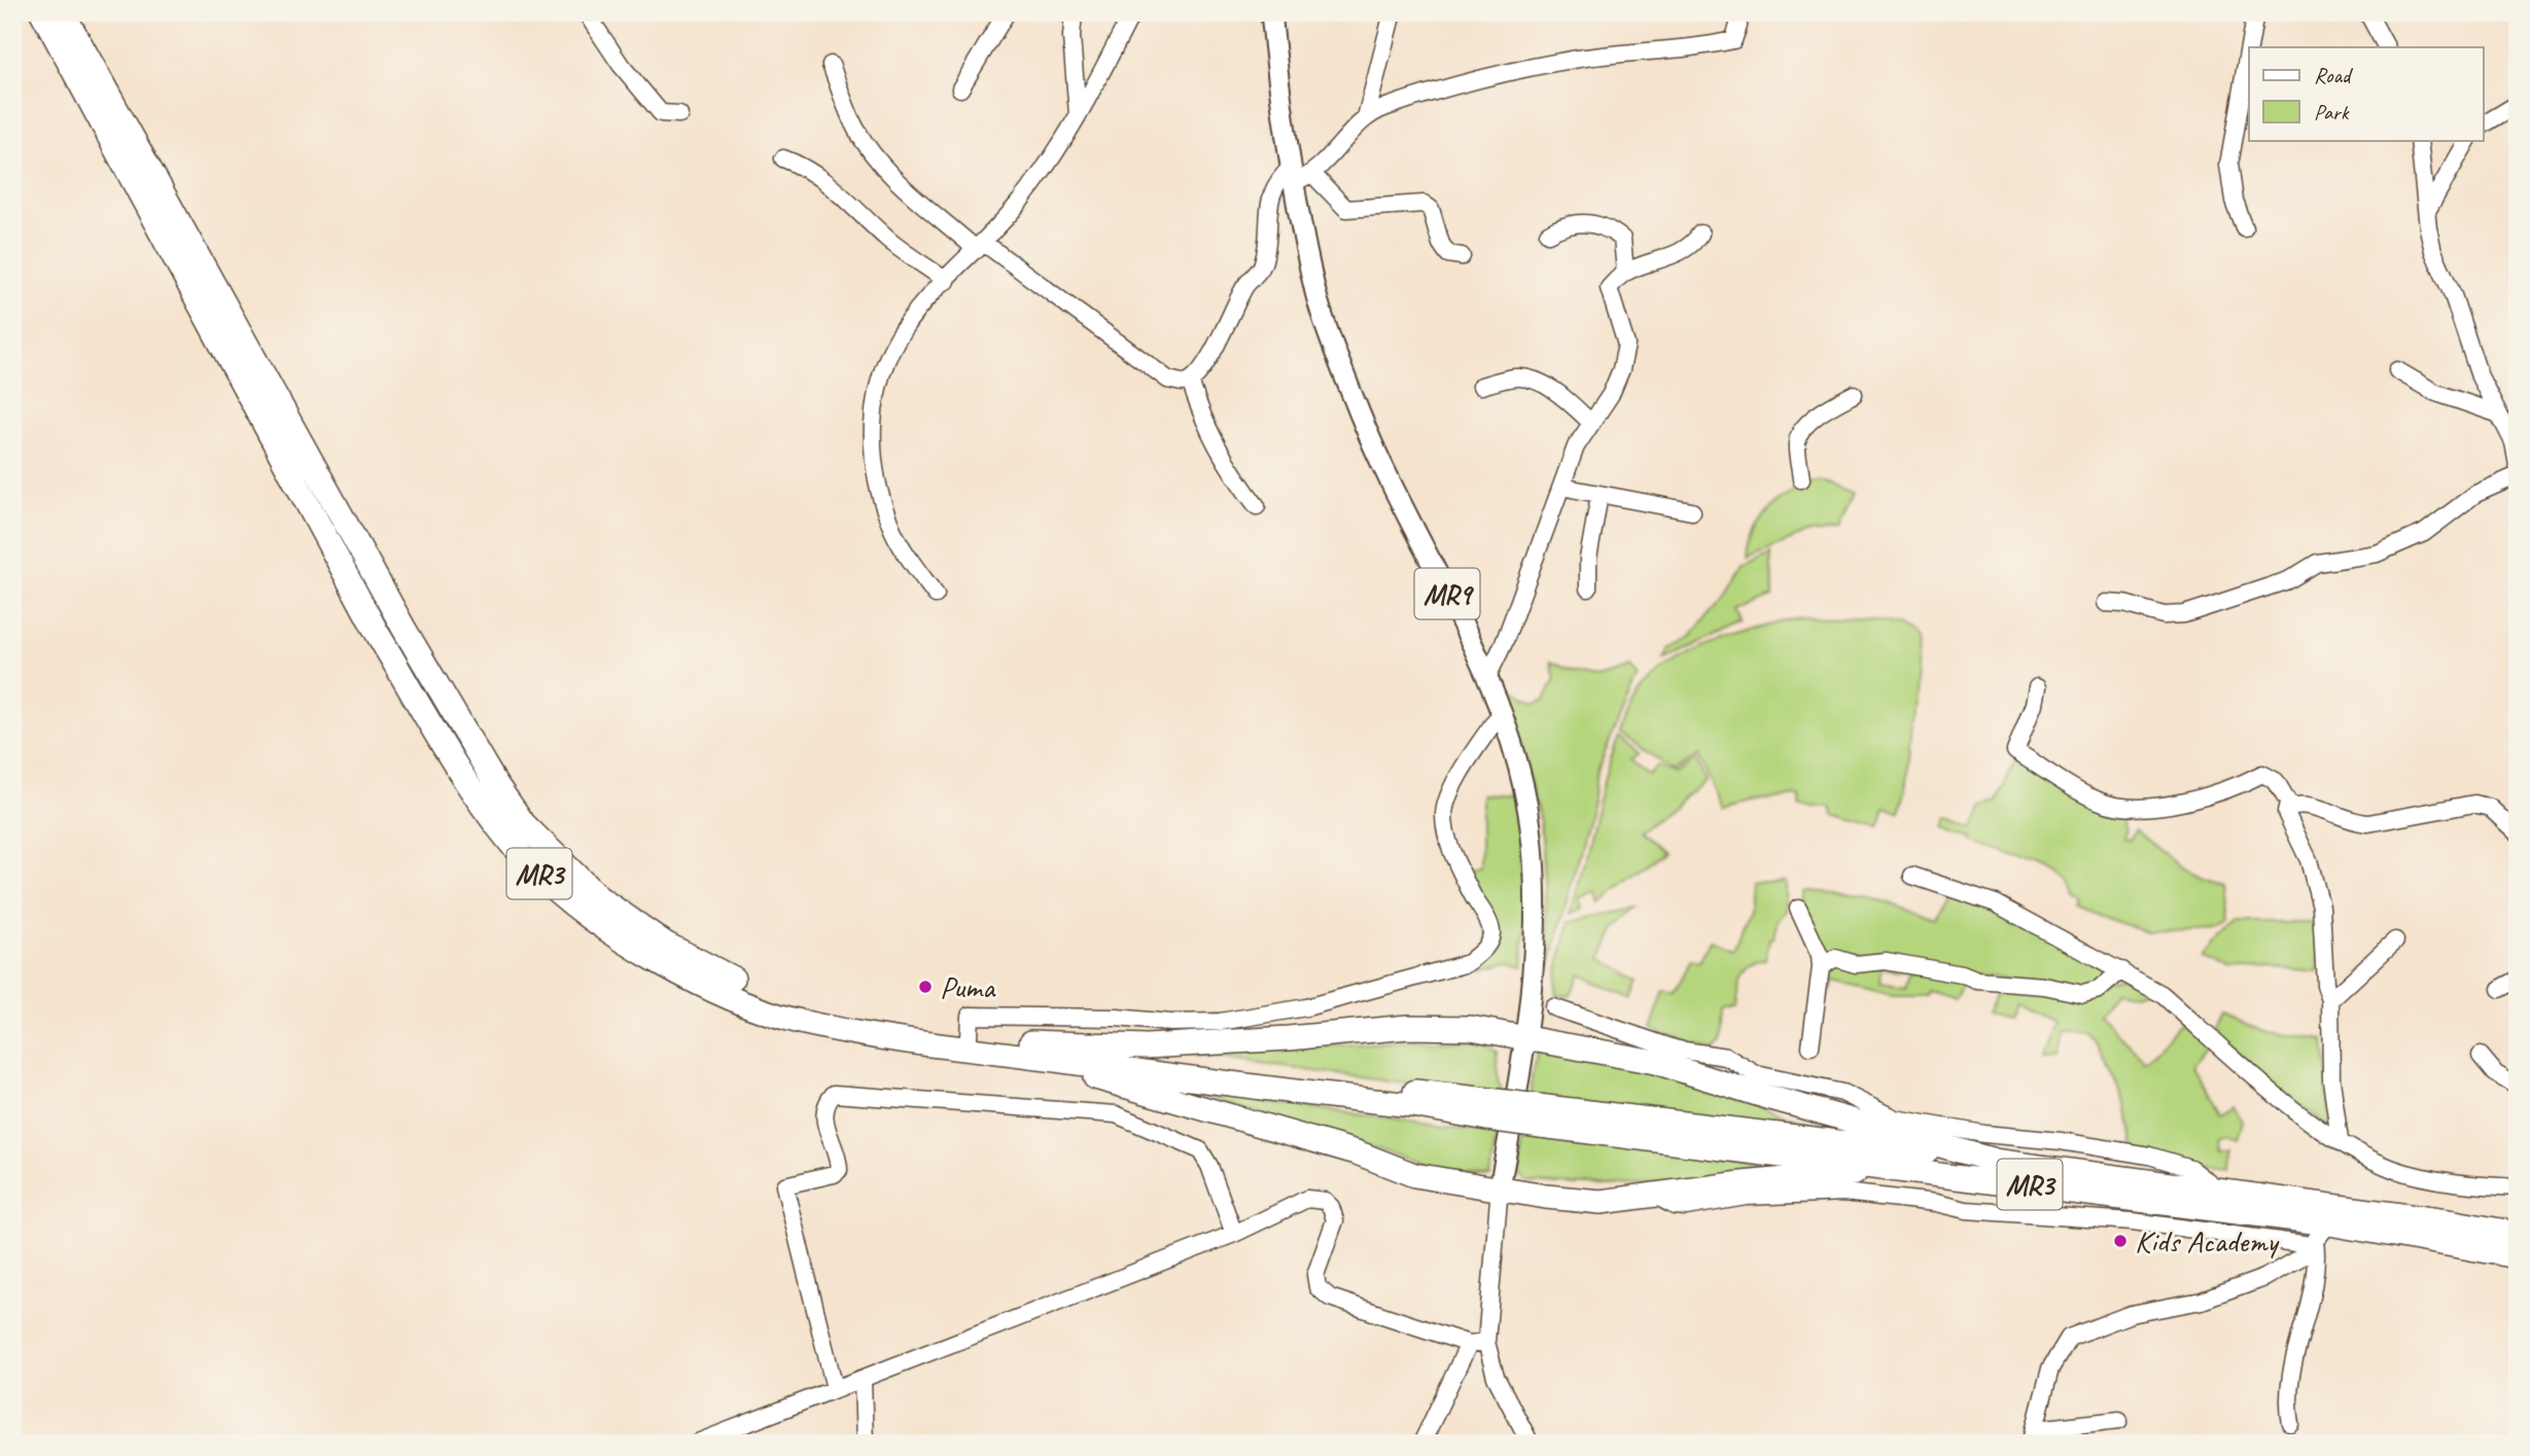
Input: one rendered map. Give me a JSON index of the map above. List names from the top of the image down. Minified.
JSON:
{"streets":{"highway":["MR3"],"main road":["MR9"]},"places":["Puma","Kids Academy"],"legend":["Road","Park"]}
